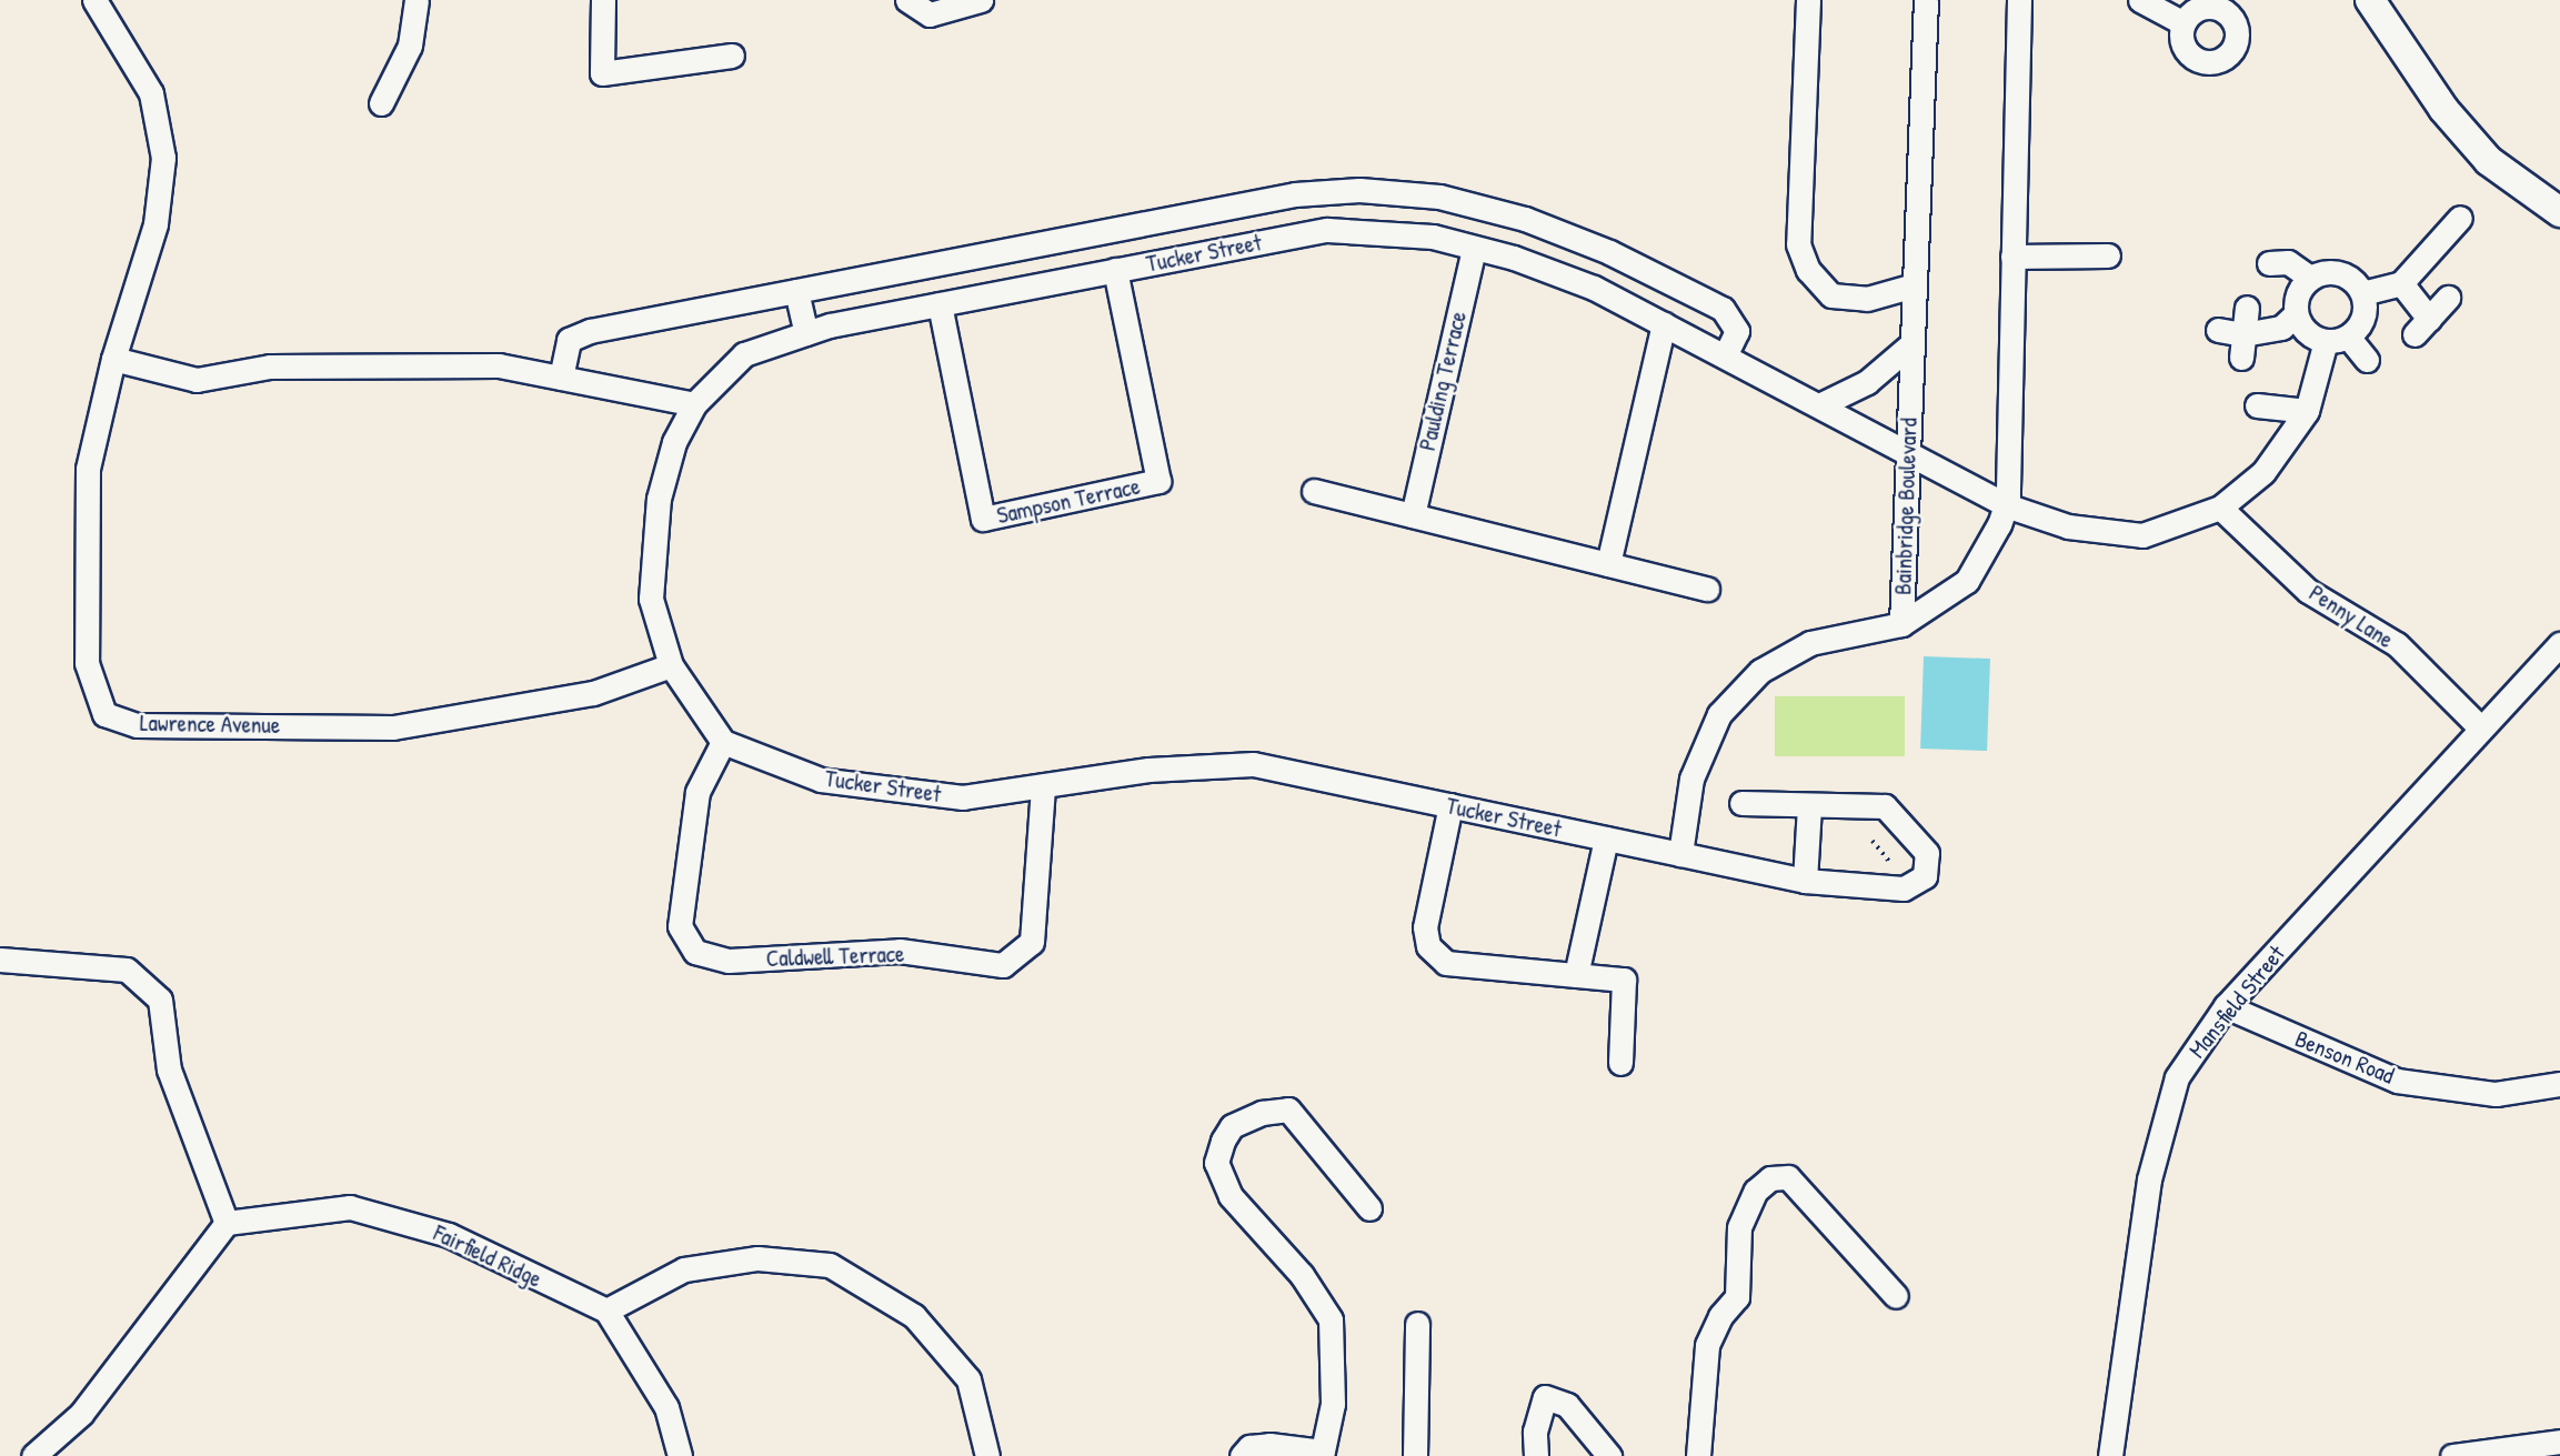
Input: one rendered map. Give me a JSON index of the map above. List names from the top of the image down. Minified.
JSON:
{"streets":{"street":["Tucker Street","Paulding Terrace","Sampson Terrace","Bainbridge Boulevard","Penny Lane","Lawrence Avenue","Caldwell Terrace","Mansfield Street","Benson Road","Fairfield Ridge"]},"crossings":[["Tucker Street","Paulding Terrace"],["Tucker Street","Sampson Terrace"],["Tucker Street","Bainbridge Boulevard"],["Tucker Street","Lawrence Avenue"],["Tucker Street","Caldwell Terrace"],["Penny Lane","Mansfield Street"],["Mansfield Street","Benson Road"]]}
